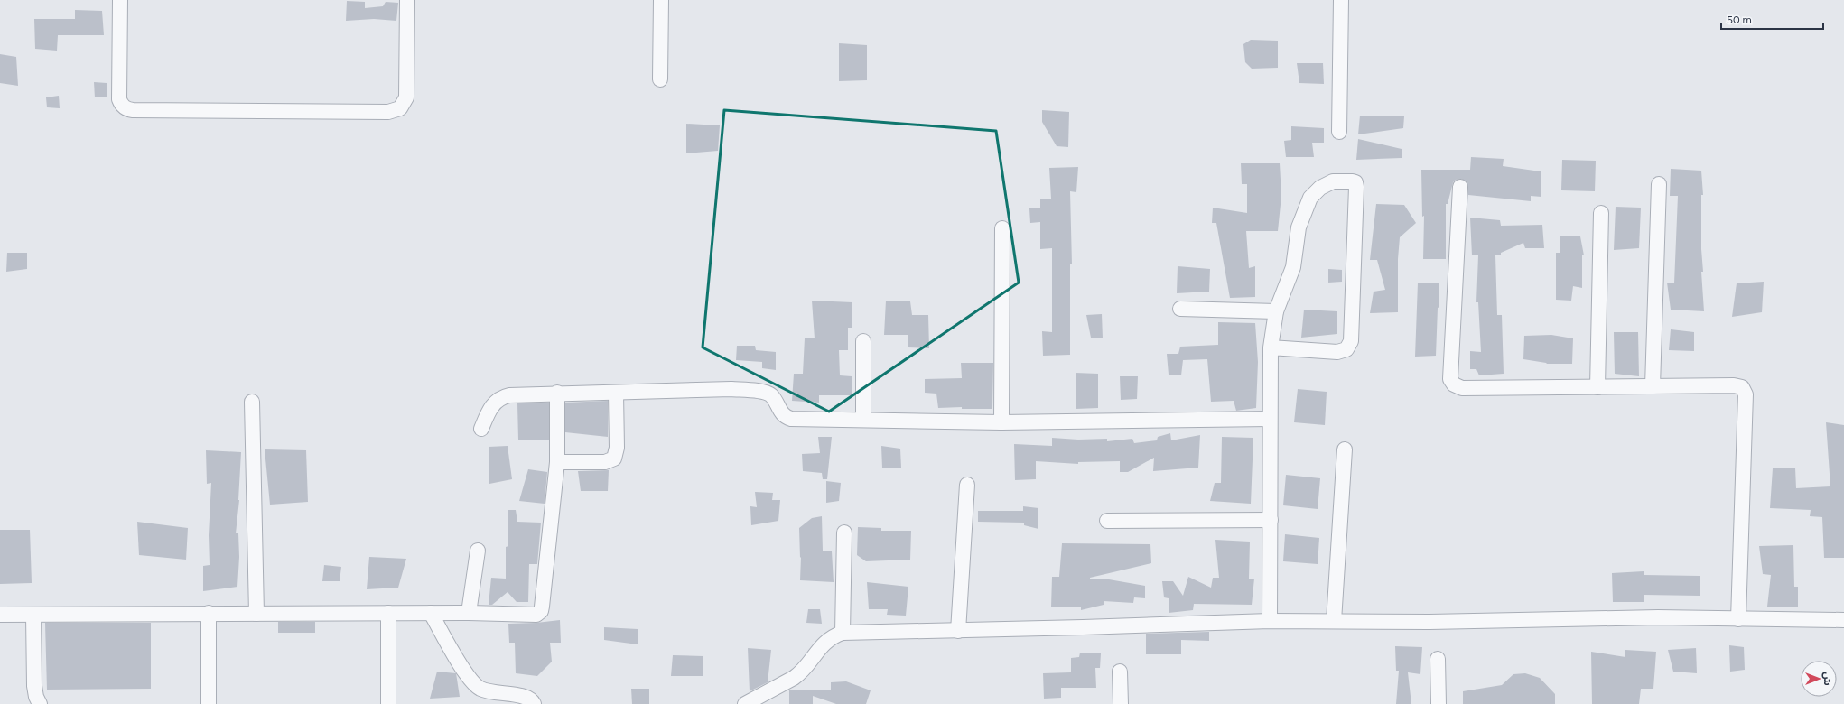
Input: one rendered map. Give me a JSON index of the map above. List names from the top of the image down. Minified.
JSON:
{"scale_bar":"50 m","north":"right"}
